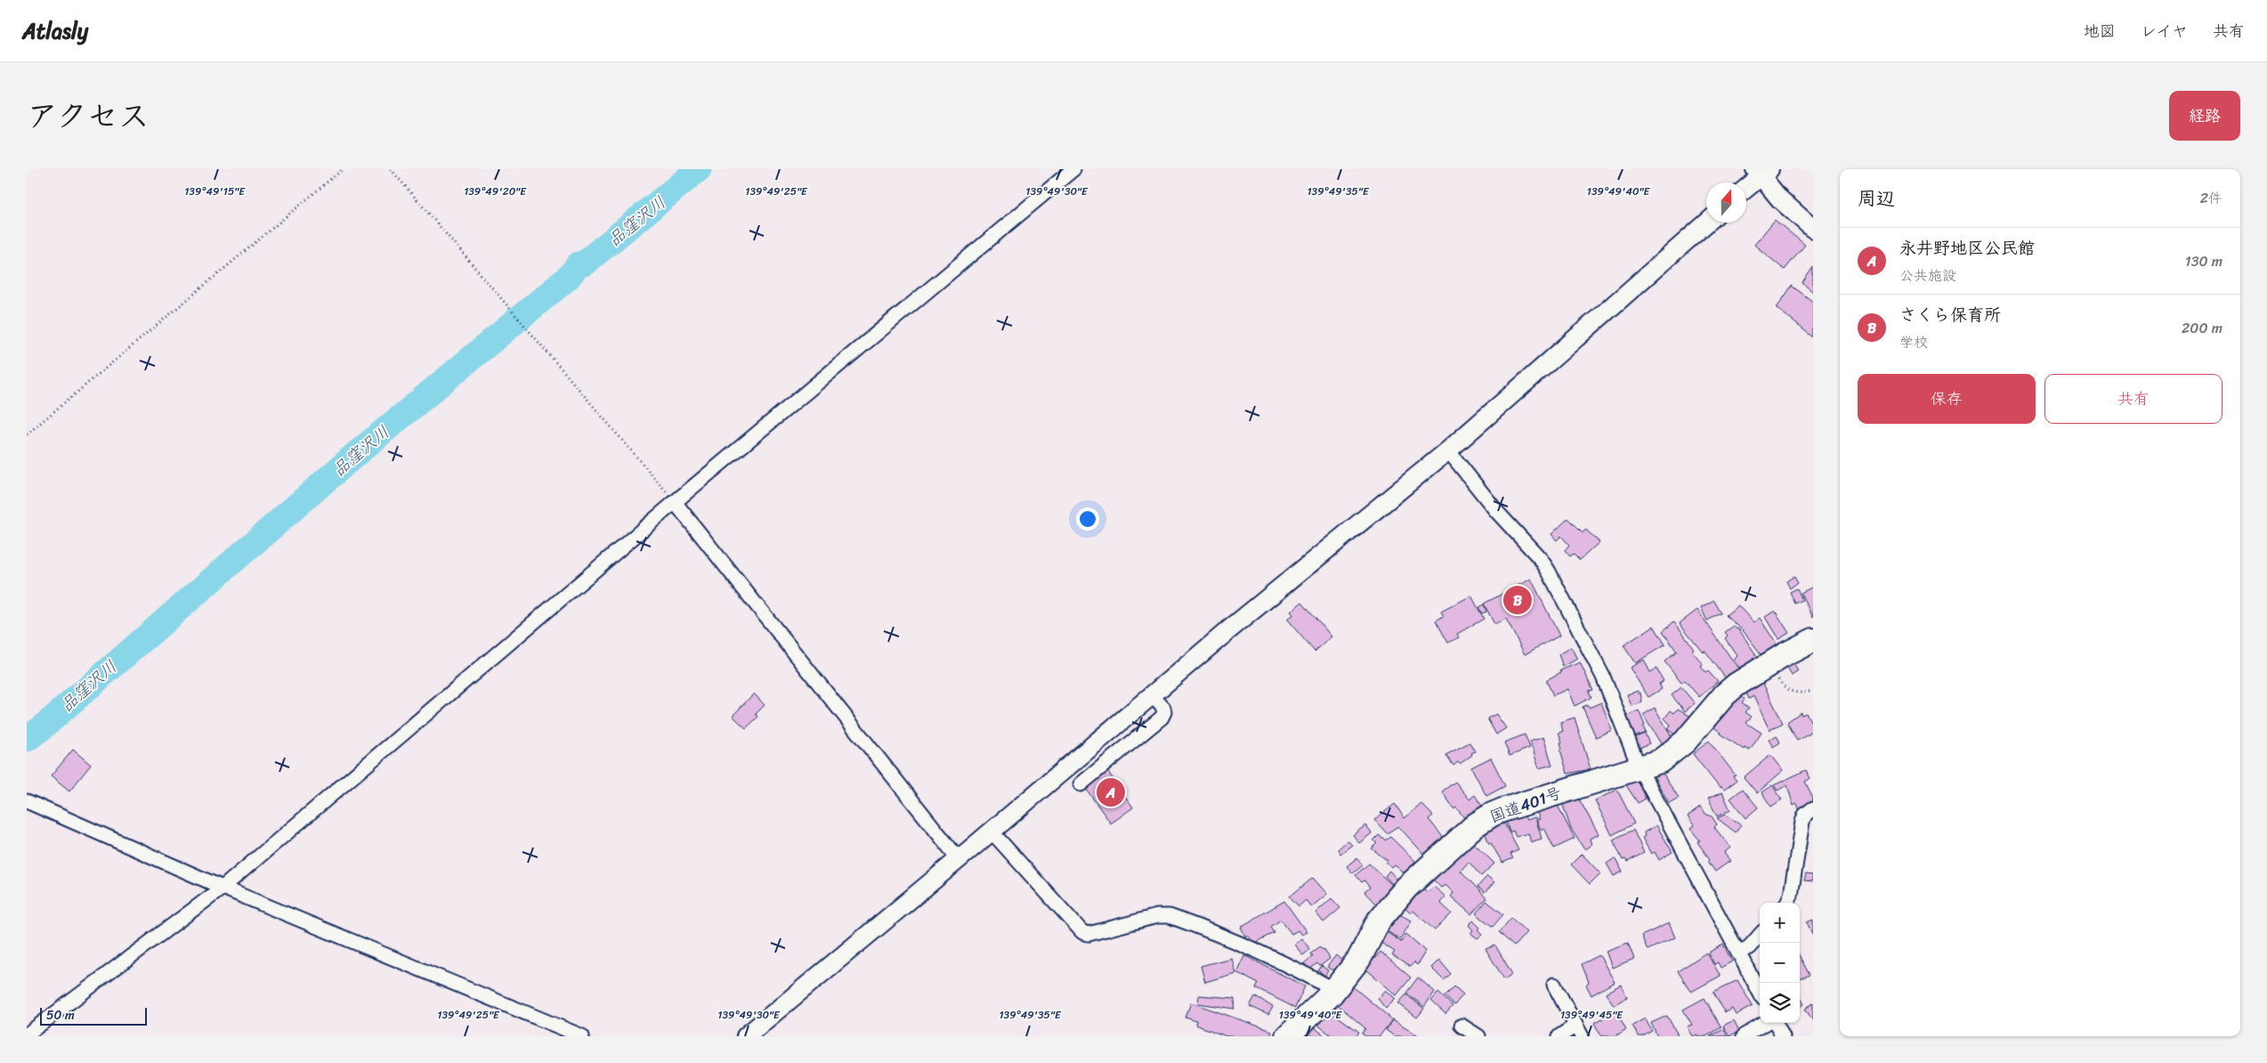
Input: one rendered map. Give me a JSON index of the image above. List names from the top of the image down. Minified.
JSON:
{"streets":{"highway":["国道401号"]},"water":["品窪沢川"],"scale_bar":"50 m","north":"top","page":{"header":"Atlasly","nav":["地図","レイヤ","共有"],"title":"アクセス","buttons":["経路",["保存","共有"]],"heading":["周辺","2件"],"list":[{"mark":"A","name":"永井野地区公民館","note":"公共施設","value":"130 m"},{"mark":"B","name":"さくら保育所","note":"学校","value":"200 m"}],"pins":["B","A"],"map_buttons":["+","−"],"scale":"50 m"},"coordinates":["139°49'15\"E","139°49'20\"E","139°49'25\"E","139°49'30\"E","139°49'35\"E","139°49'40\"E","139°49'45\"E"]}
